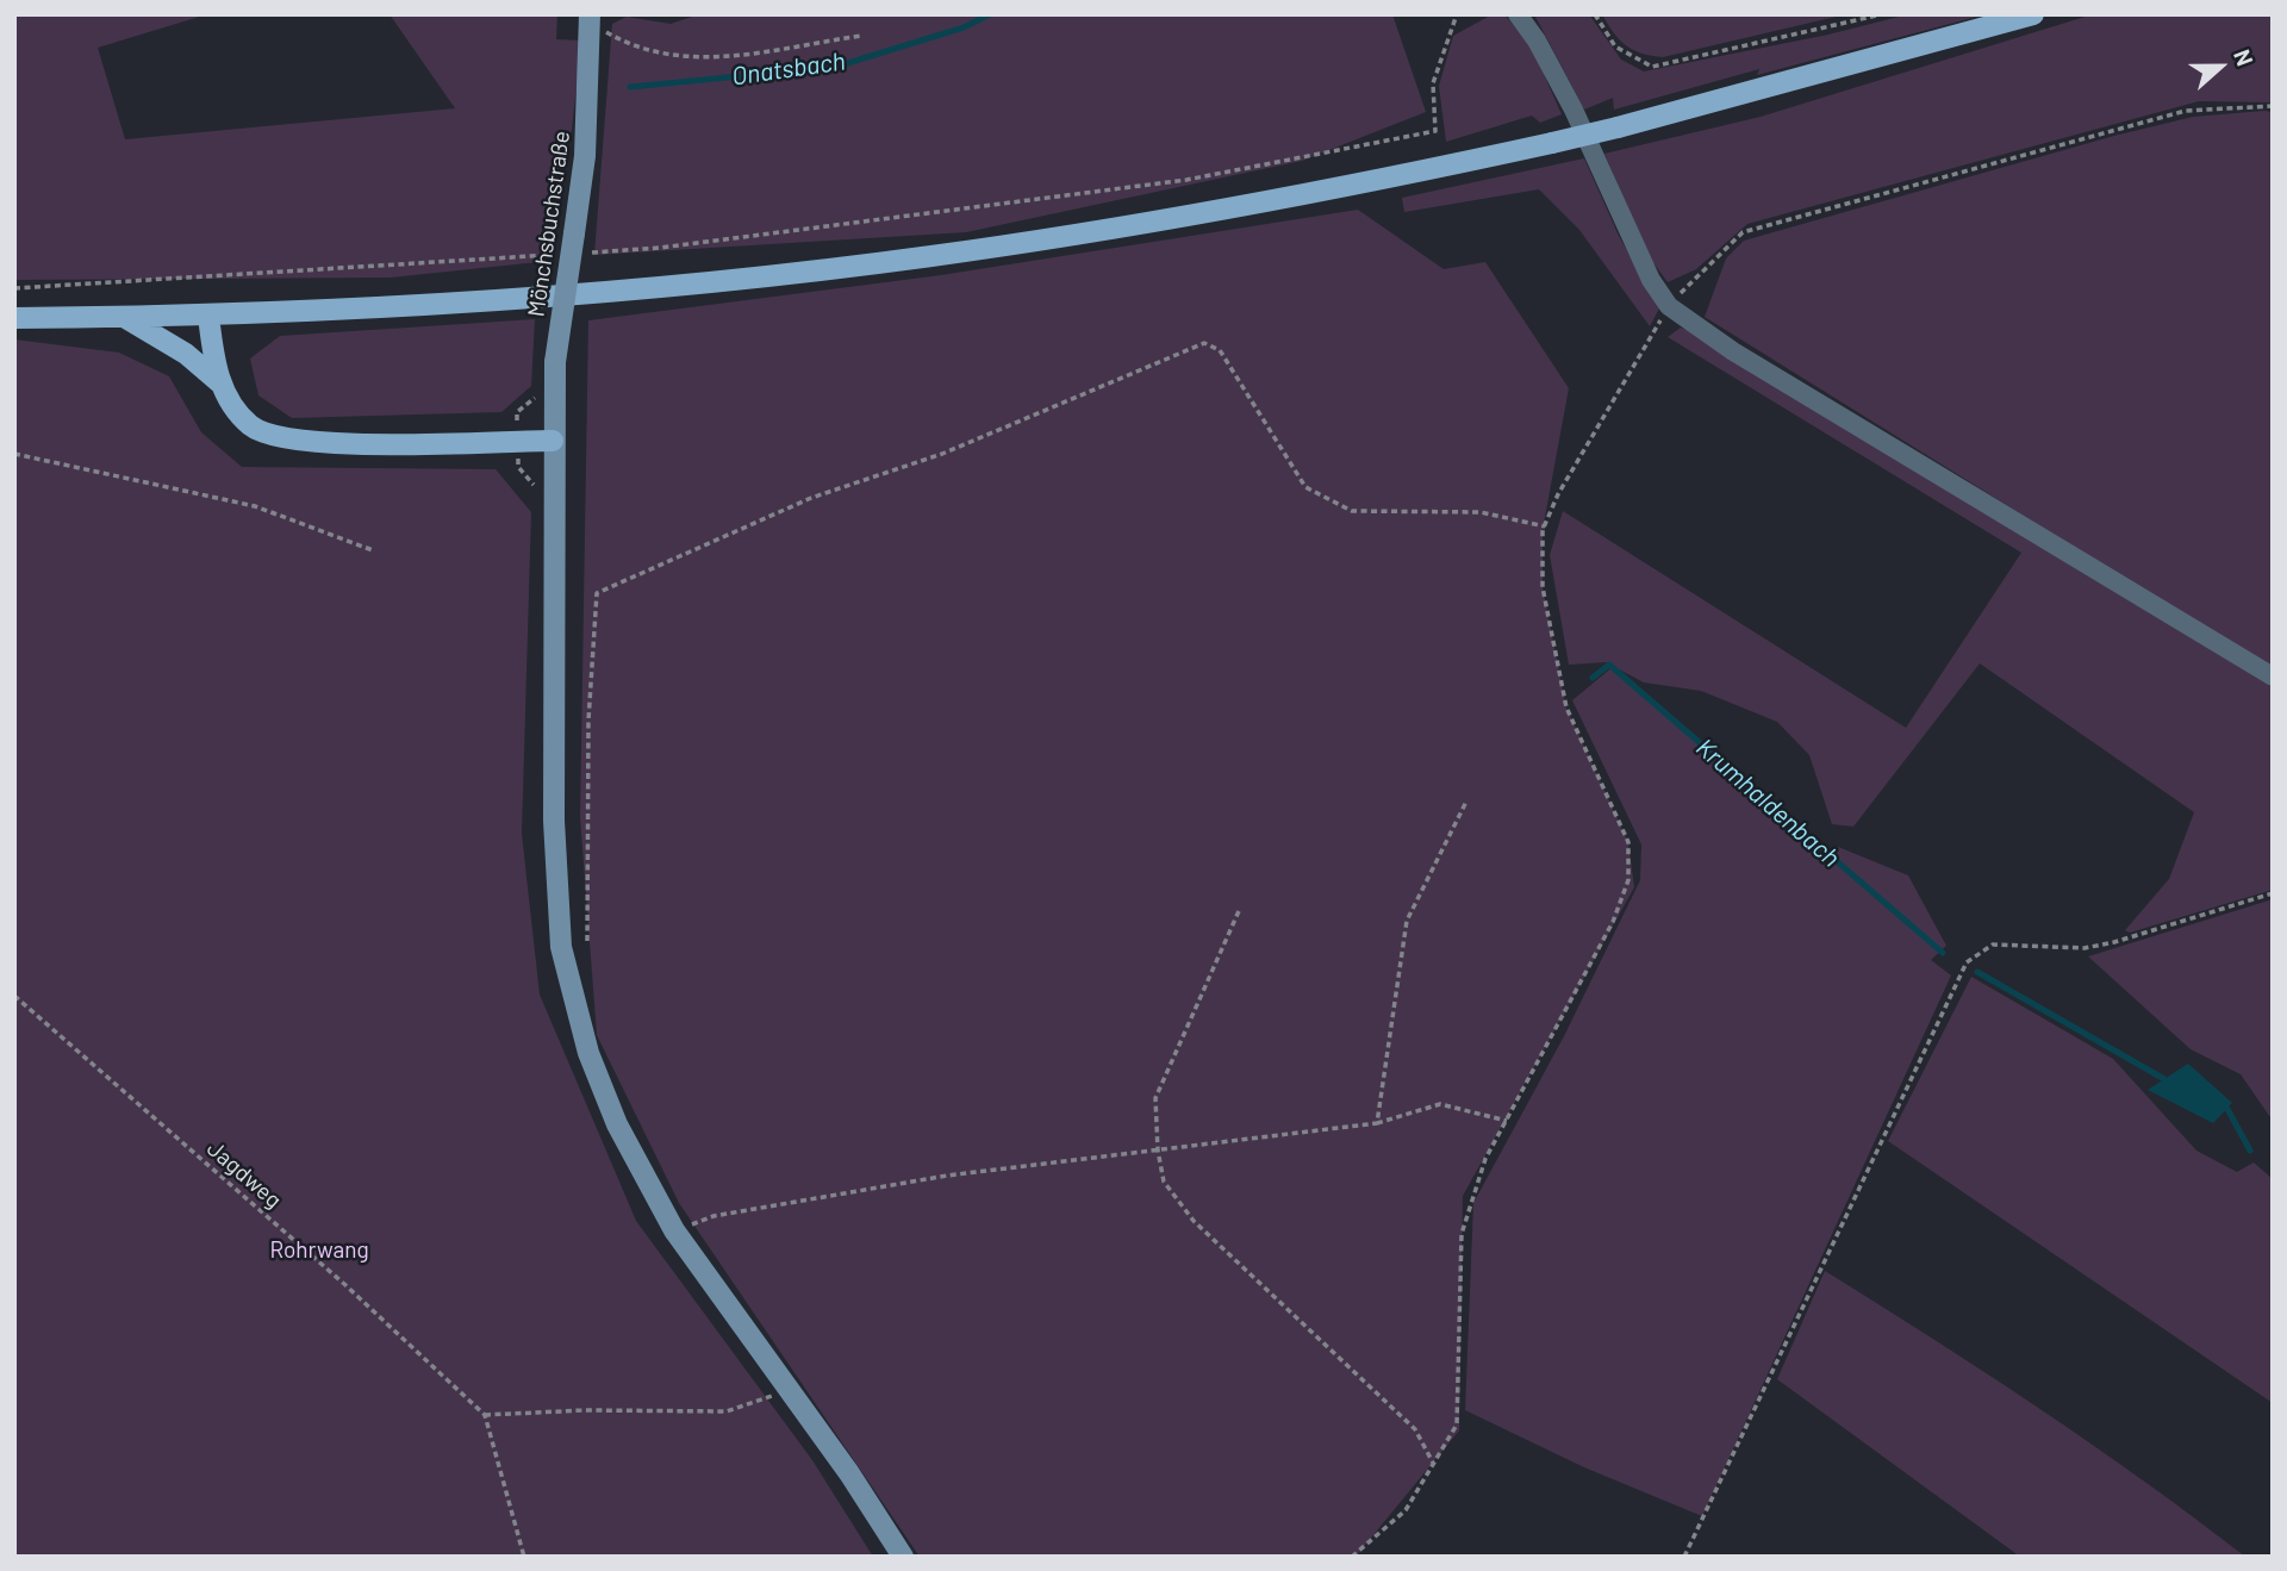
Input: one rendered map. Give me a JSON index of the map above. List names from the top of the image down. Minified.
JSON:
{"streets":{"street":["Mönchsbuchstraße"],"path":["Jagdweg"]},"water":["Onatsbach","Krumhaldenbach"],"parks":["Rohrwang"],"north":"right"}
